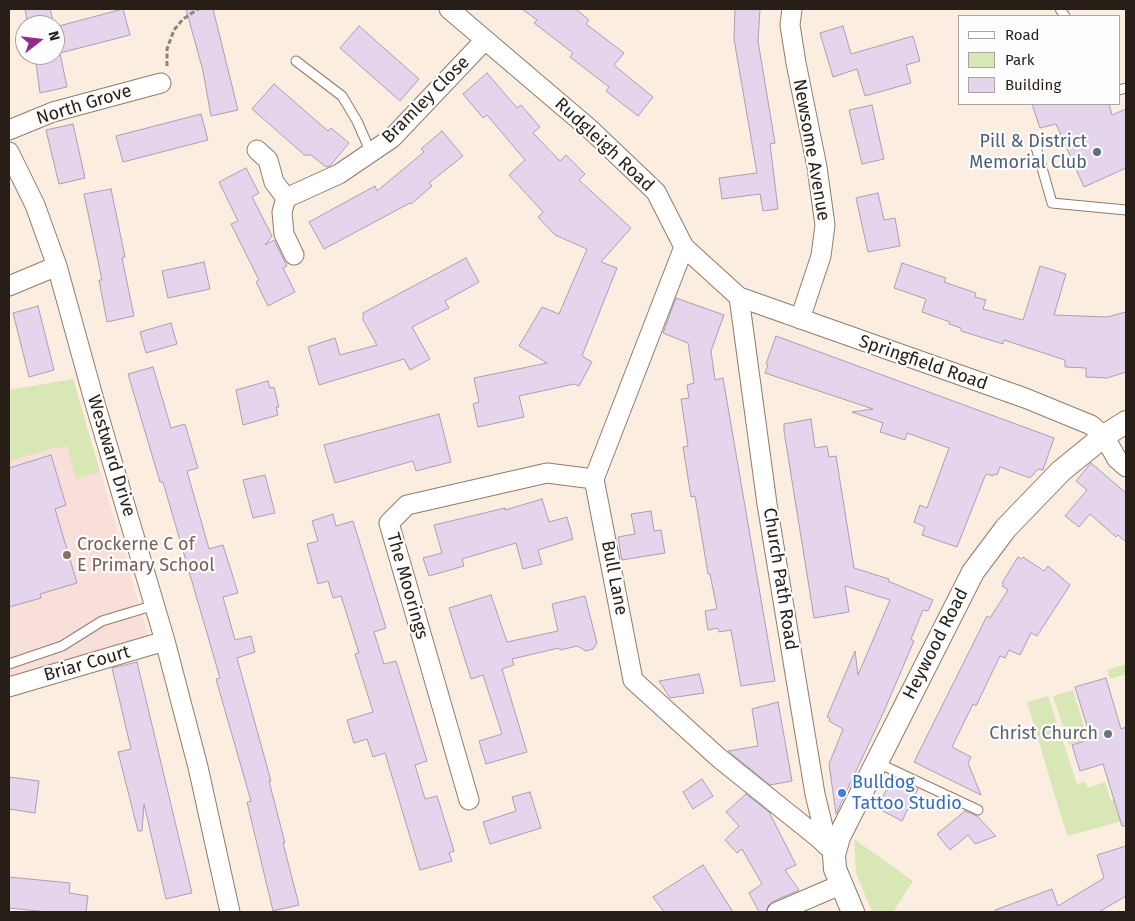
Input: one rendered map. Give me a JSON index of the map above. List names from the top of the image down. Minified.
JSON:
{"streets":{"street":["Bramley Close","North Grove","Rudgleigh Road","Newsome Avenue","Springfield Road","Westward Drive","Bull Lane","Church Path Road","The Moorings","Heywood Road","Briar Court"]},"crossings":[["Bramley Close","Rudgleigh Road"],["Rudgleigh Road","Springfield Road"],["Rudgleigh Road","Church Path Road"],["Newsome Avenue","Springfield Road"],["Springfield Road","Church Path Road"],["Springfield Road","Heywood Road"],["Westward Drive","Briar Court"],["Bull Lane","Church Path Road"],["Bull Lane","The Moorings"],["Bull Lane","Heywood Road"],["Church Path Road","Heywood Road"]],"places":["Pill & District Memorial Club","Crockerne C of E Primary School","Christ Church","Bulldog Tattoo Studio"],"legend":["Road","Park","Building"],"north":"right"}
